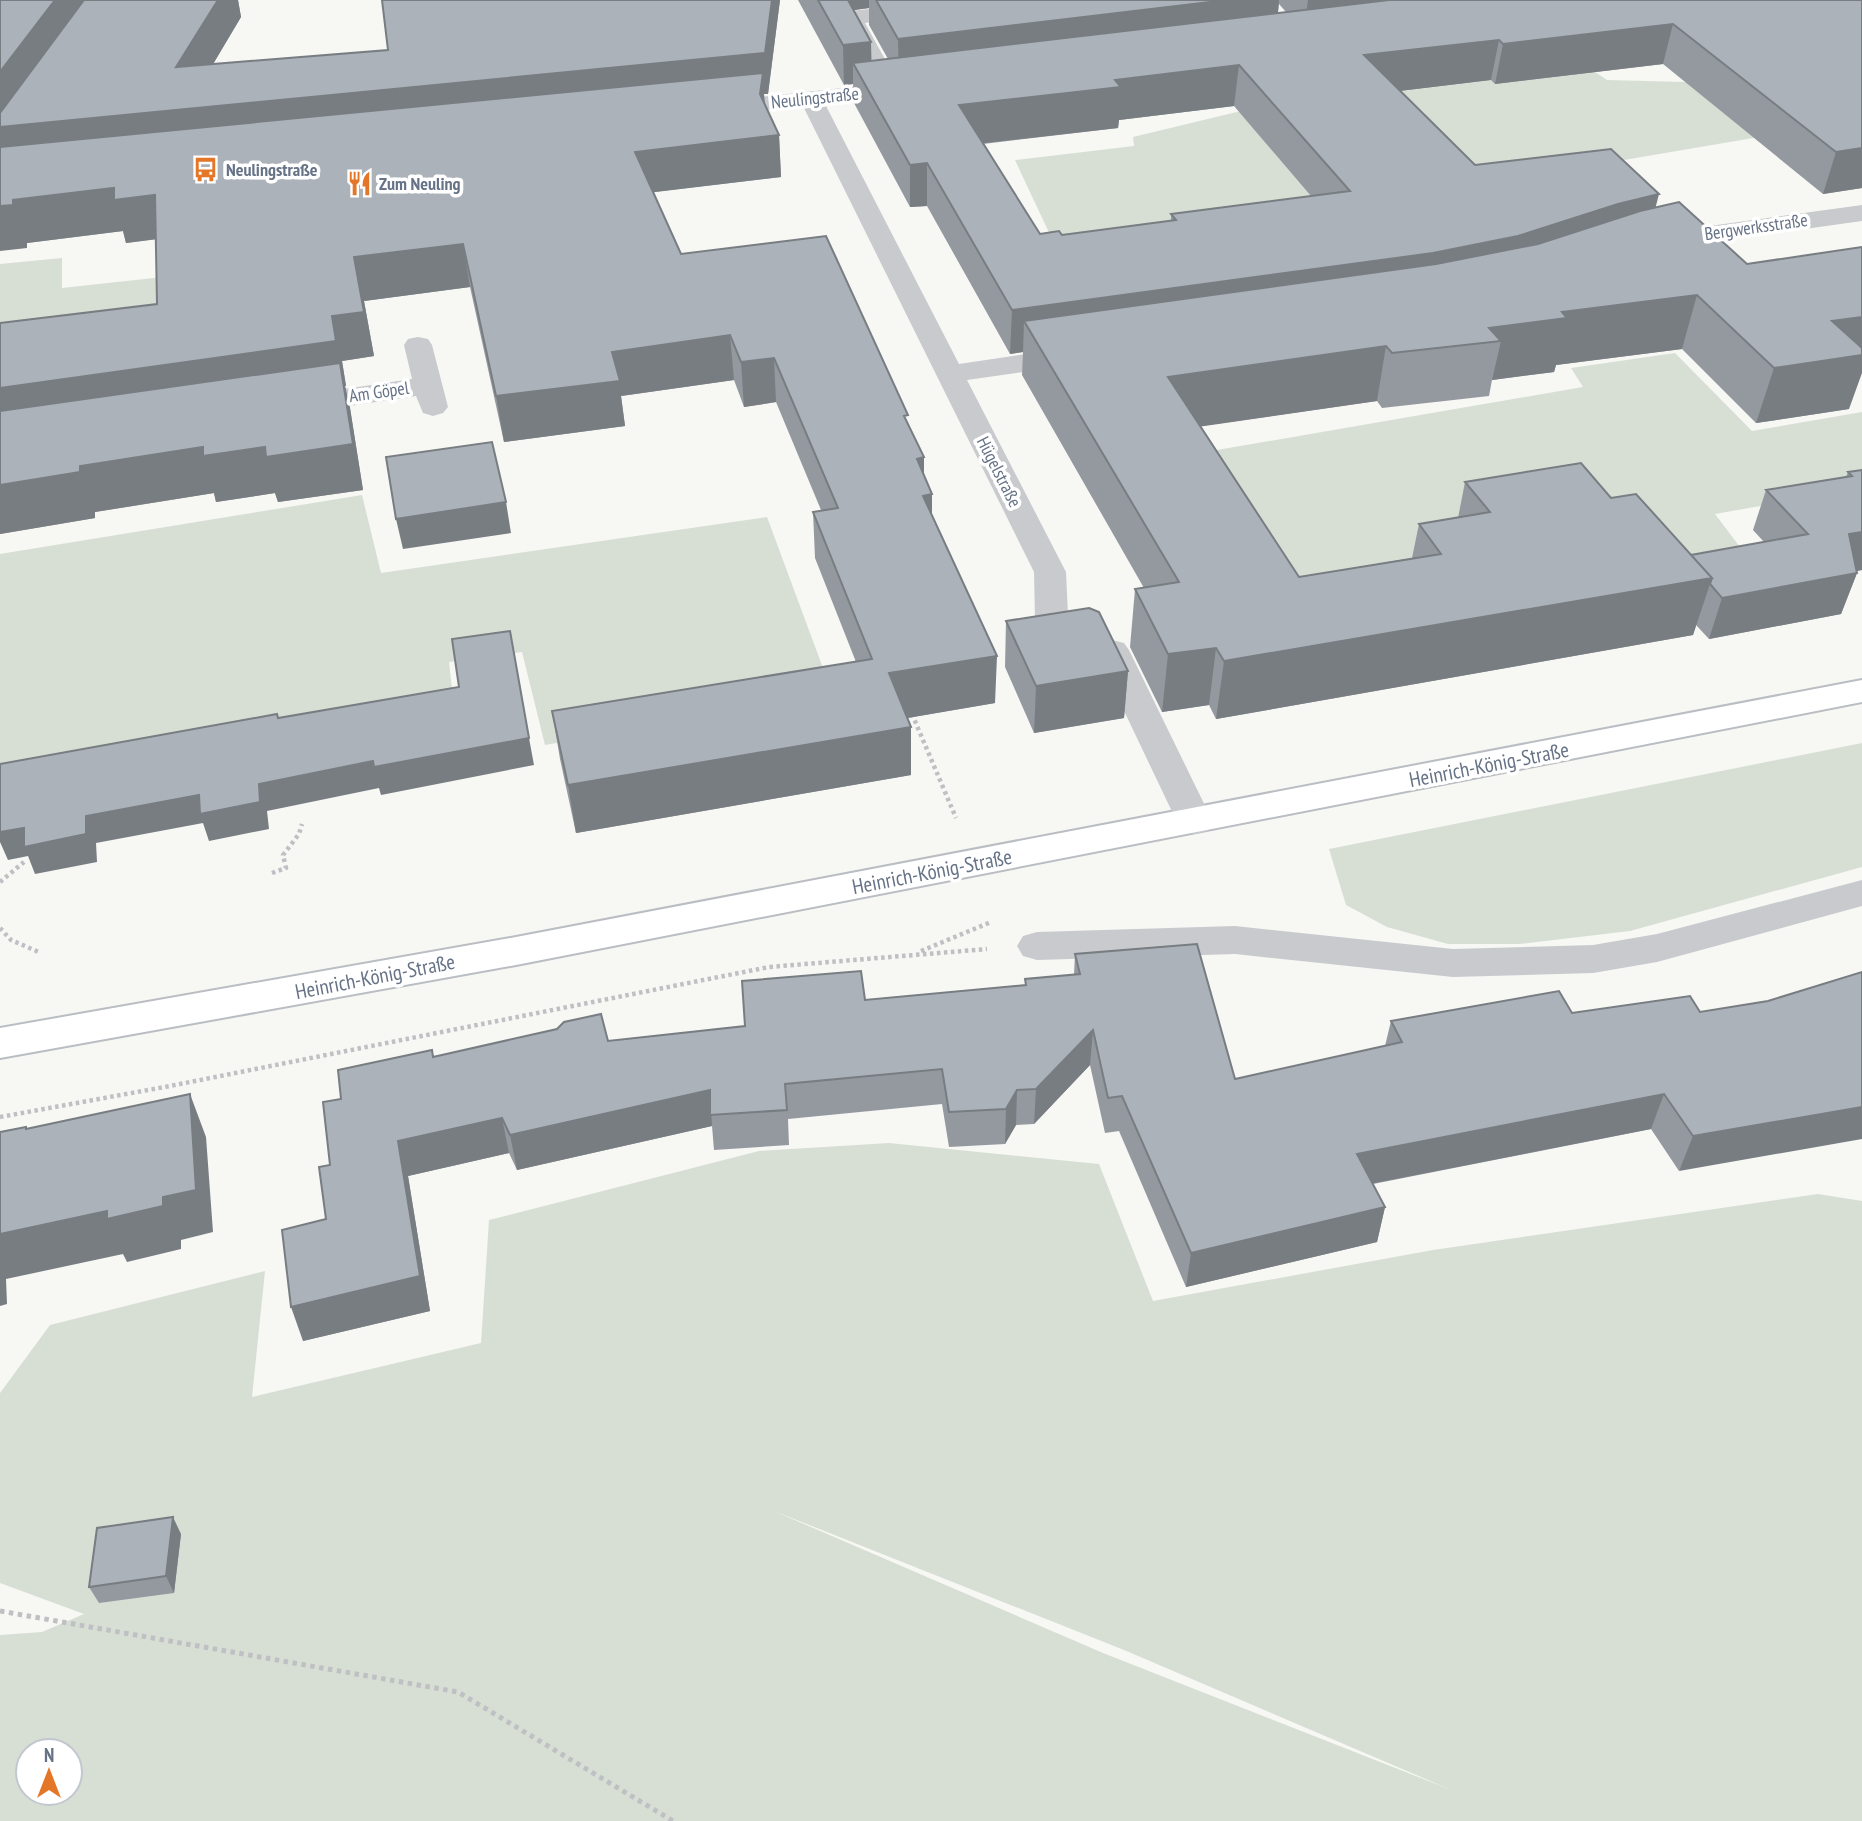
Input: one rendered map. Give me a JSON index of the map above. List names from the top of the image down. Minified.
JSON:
{"streets":{"main road":["Heinrich-König-Straße"],"street":["Neulingstraße","Bergwerksstraße","Am Göpel","Hügelstraße"]},"crossings":[["Neulingstraße","Hügelstraße"],["Hügelstraße","Heinrich-König-Straße"]],"places":{"bus stop":["Neulingstraße"],"restaurant":["Zum Neuling"]},"north":"top"}
